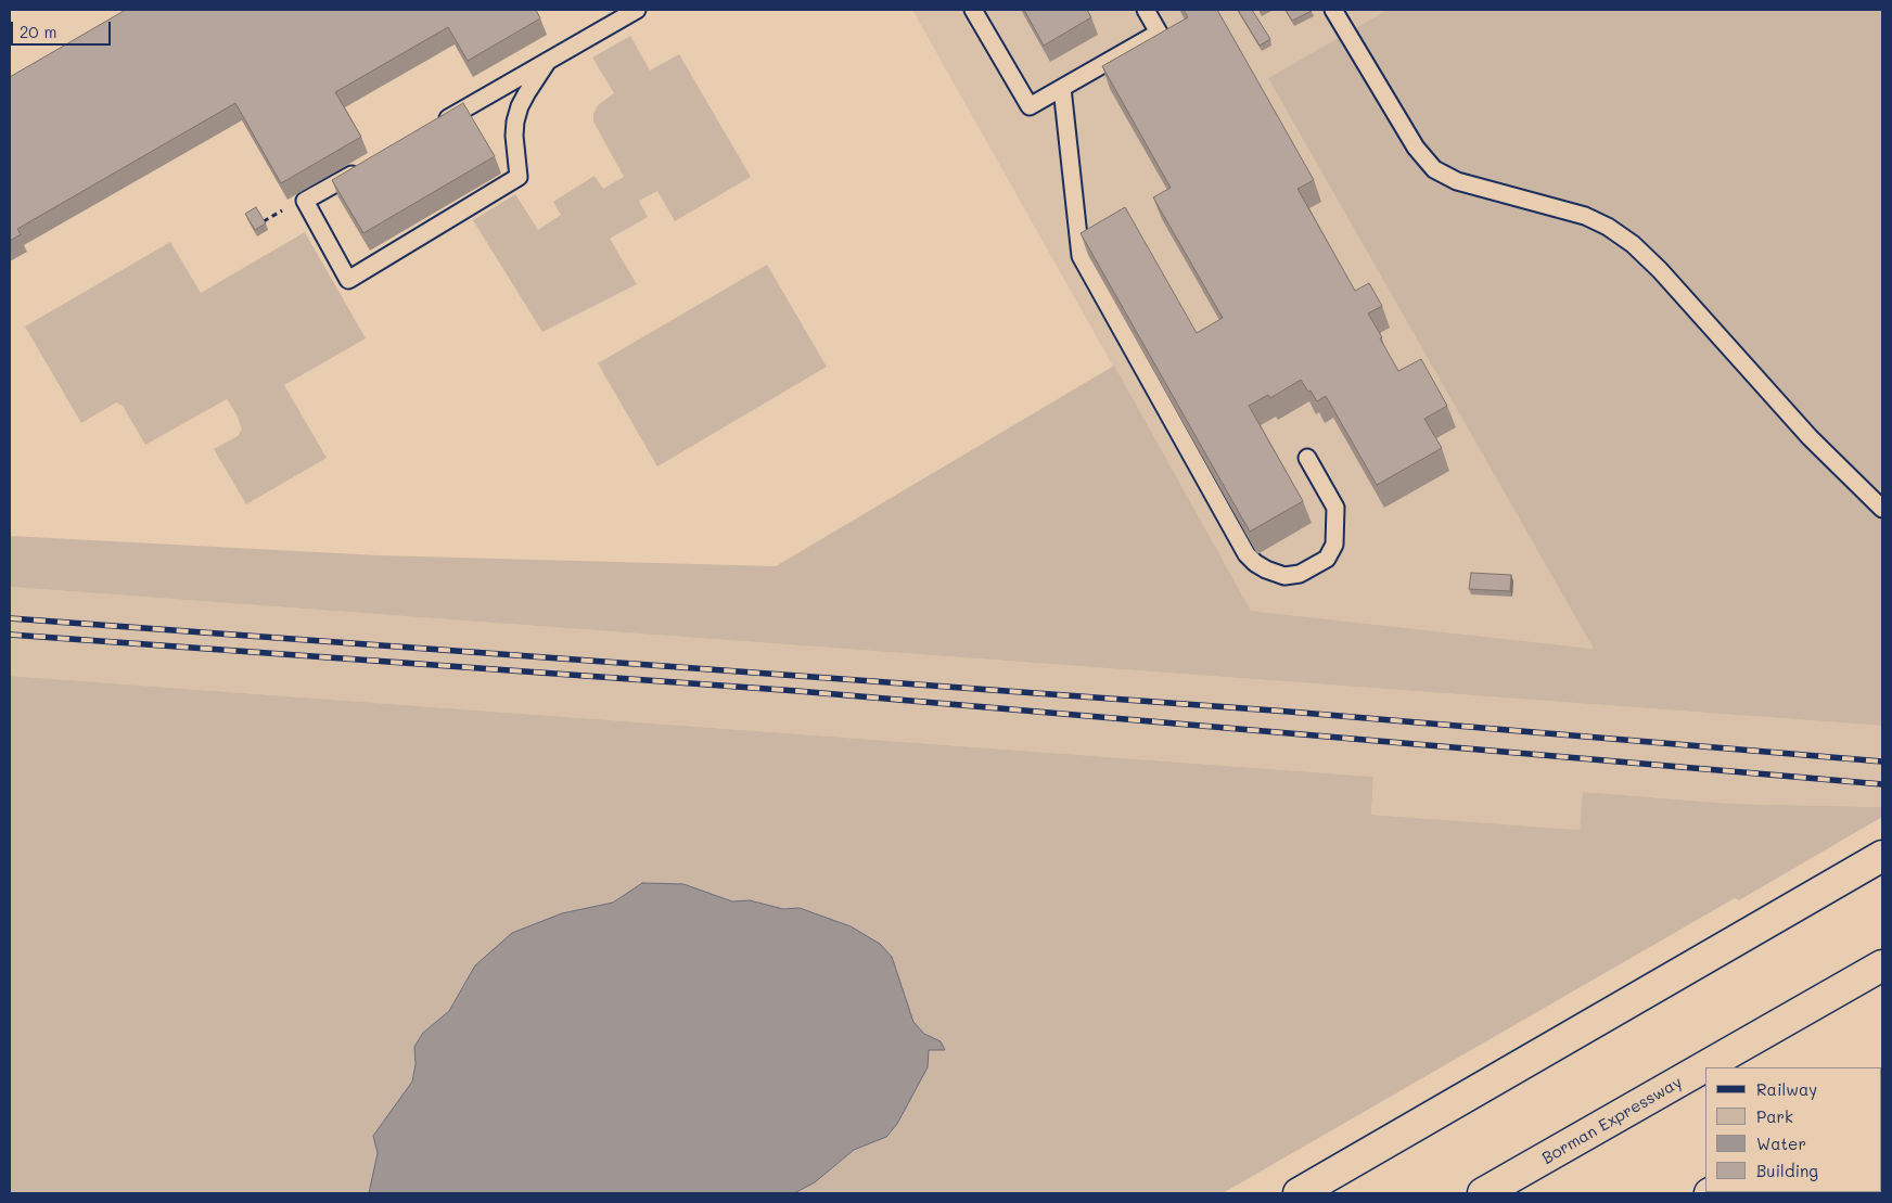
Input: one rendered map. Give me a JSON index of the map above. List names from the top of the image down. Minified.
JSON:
{"streets":{"highway":["Borman Expressway"]},"legend":["Railway","Park","Water","Building"],"scale_bar":"20 m"}
